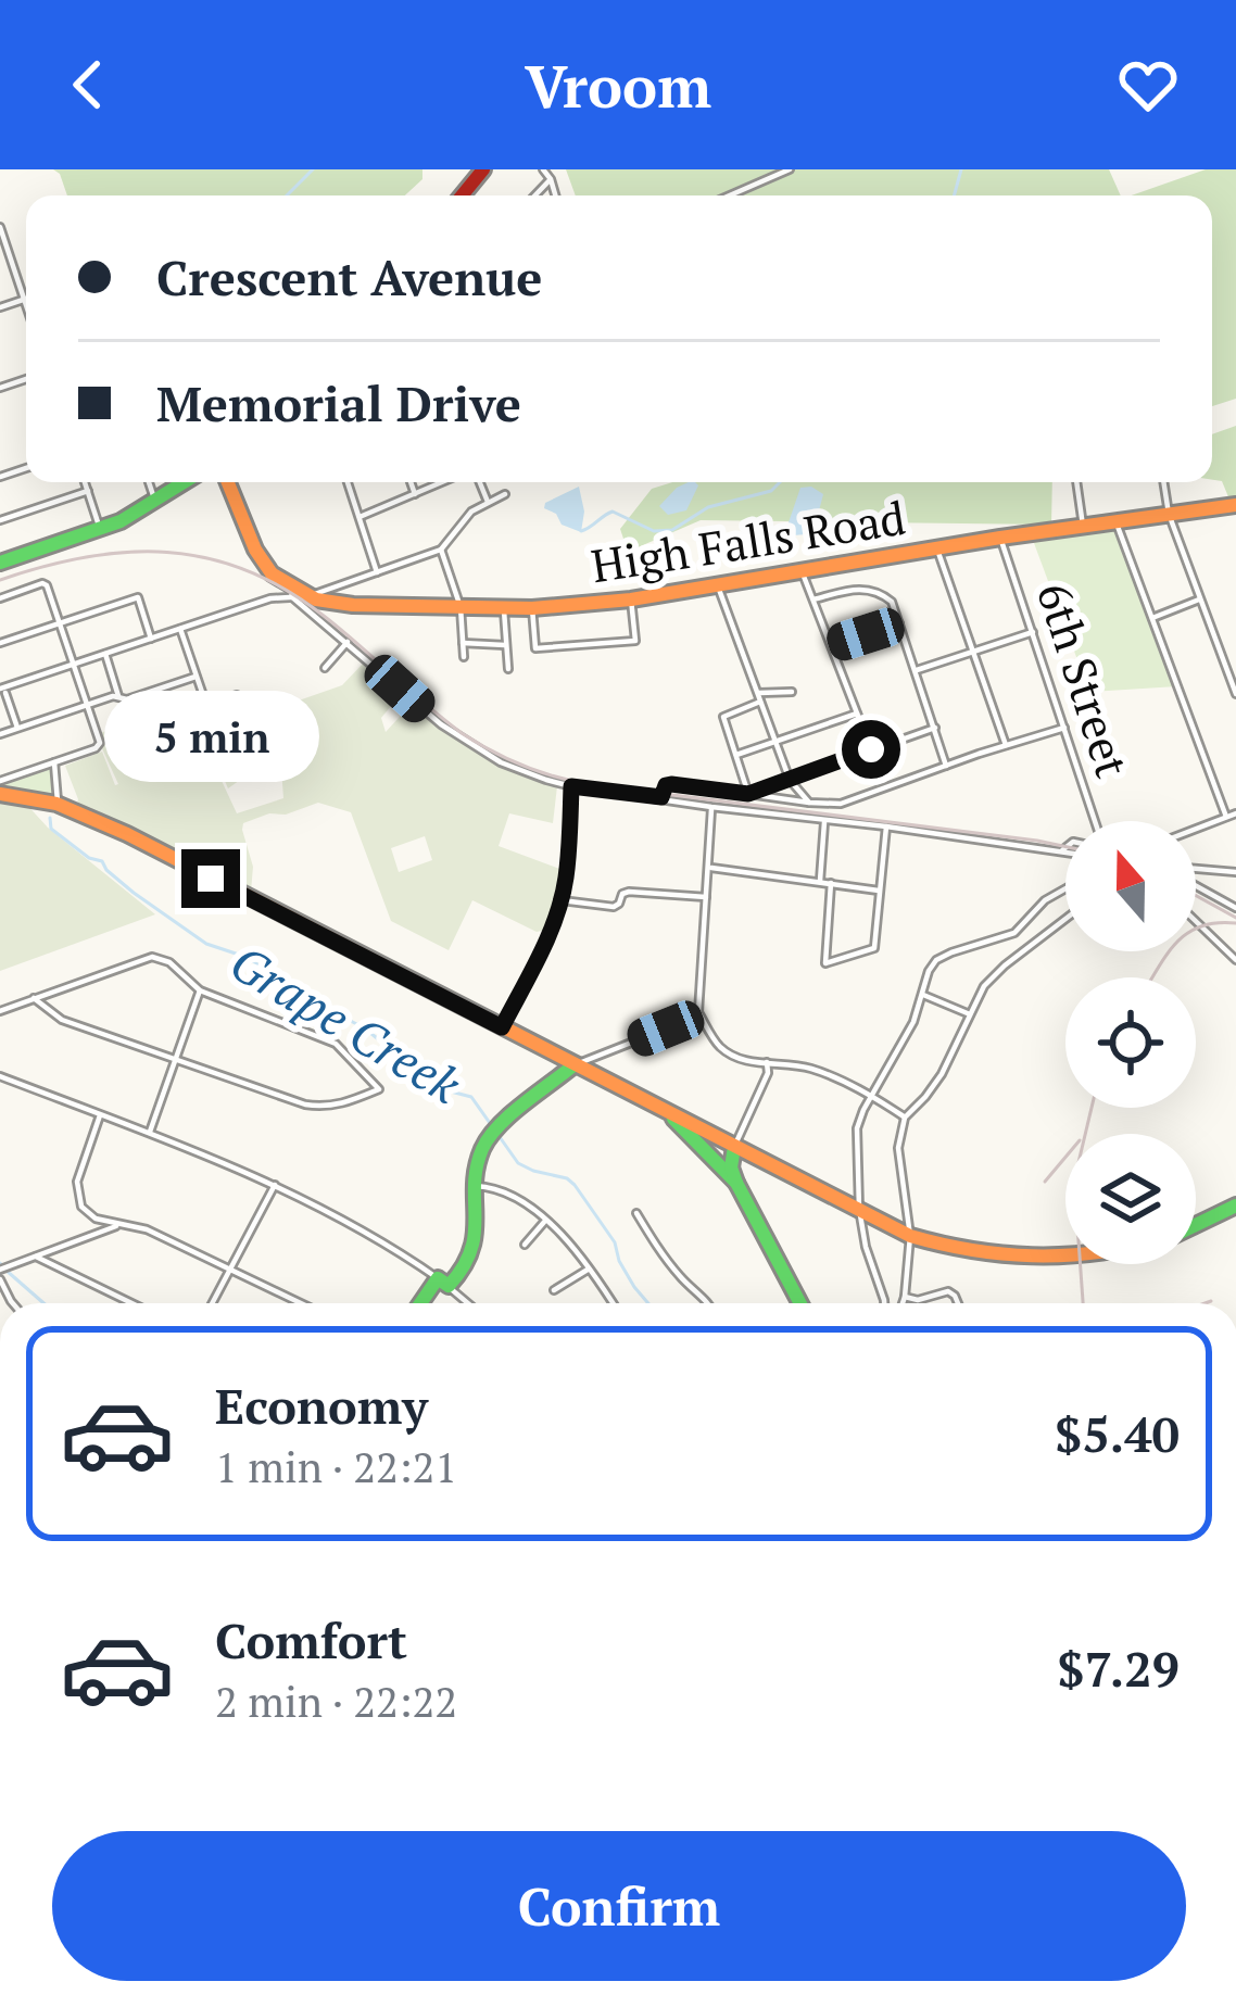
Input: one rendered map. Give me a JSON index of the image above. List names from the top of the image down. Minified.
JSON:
{"streets":{"main road":["High Falls Road"],"street":["6th Street"]},"crossings":[["High Falls Road","6th Street"]],"water":["Grape Creek"],"north":"top","page":{"header":"Vroom","banner":["Crescent Avenue","Memorial Drive"],"bubble":"5 min","list":[{"name":"Economy","note":"1 min · 22:21","value":"$5.40"},{"name":"Comfort","note":"2 min · 22:22","value":"$7.29"}],"buttons":"Confirm"}}
